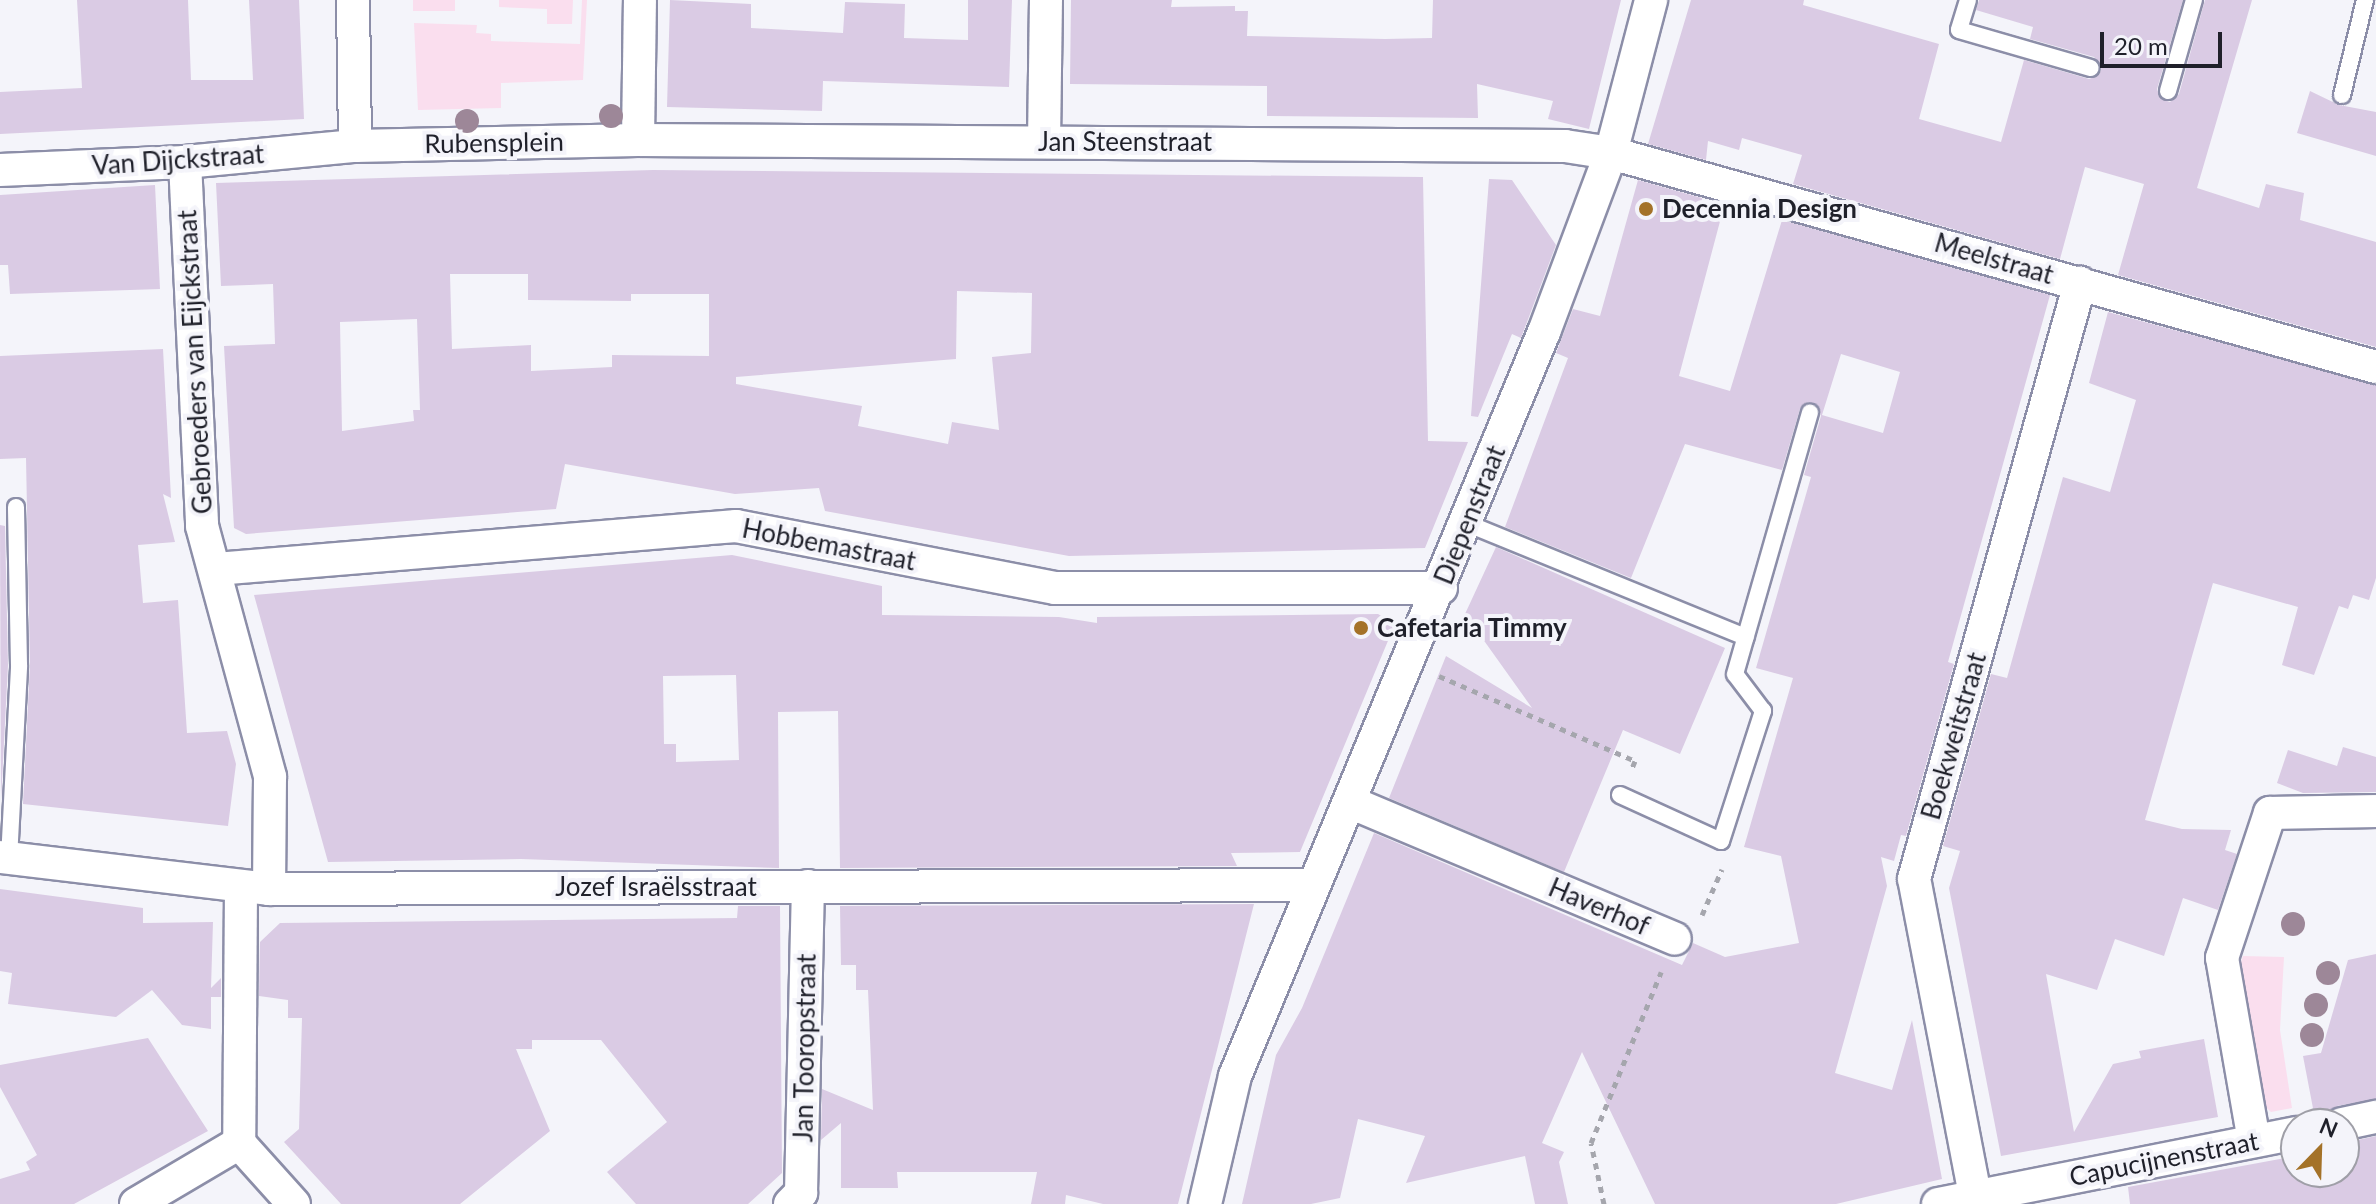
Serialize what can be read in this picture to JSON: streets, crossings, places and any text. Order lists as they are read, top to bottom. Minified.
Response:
{"streets":{"street":["Jan Steenstraat","Rubensplein","Van Dijckstraat","Meelstraat","Gebroeders van Eijckstraat","Diepenstraat","Hobbemastraat","Boekweitstraat","Jozef Israëlsstraat","Haverhof","Jan Tooropstraat","Capucijnenstraat"]},"crossings":[["Jan Steenstraat","Rubensplein"],["Jan Steenstraat","Meelstraat"],["Jan Steenstraat","Diepenstraat"],["Rubensplein","Van Dijckstraat"],["Van Dijckstraat","Gebroeders van Eijckstraat"],["Meelstraat","Diepenstraat"],["Meelstraat","Boekweitstraat"],["Gebroeders van Eijckstraat","Hobbemastraat"],["Gebroeders van Eijckstraat","Jozef Israëlsstraat"],["Diepenstraat","Hobbemastraat"],["Diepenstraat","Jozef Israëlsstraat"],["Diepenstraat","Haverhof"],["Boekweitstraat","Capucijnenstraat"],["Jozef Israëlsstraat","Jan Tooropstraat"]],"places":["Decennia Design","Cafetaria Timmy"],"scale_bar":"20 m","north":"top right"}
